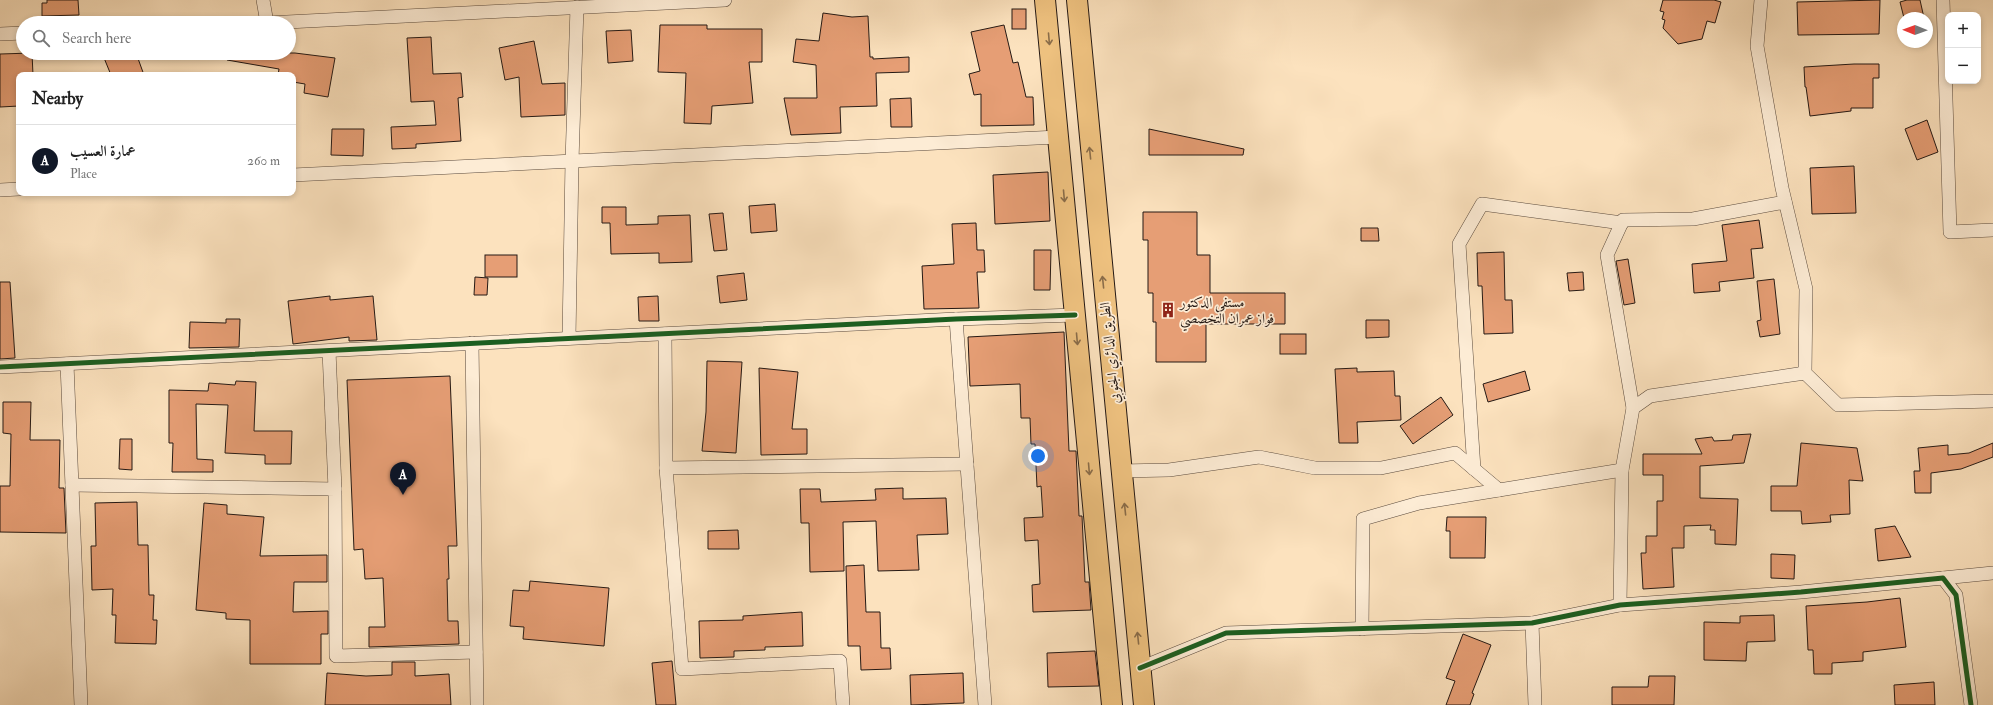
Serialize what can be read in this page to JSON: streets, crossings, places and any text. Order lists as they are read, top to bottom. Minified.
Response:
{"streets":{"main road":["الطريق الدائري الجنوبي"]},"places":{"building":["مستفى الدكتور فواز عمران التخصصي"]},"north":"left","page":{"map_buttons":["+","−"],"search":"Search here","heading":"Nearby","list":[{"mark":"A","name":"عمارة العسيب","note":"Place","value":"260 m"}],"pins":"A"}}
